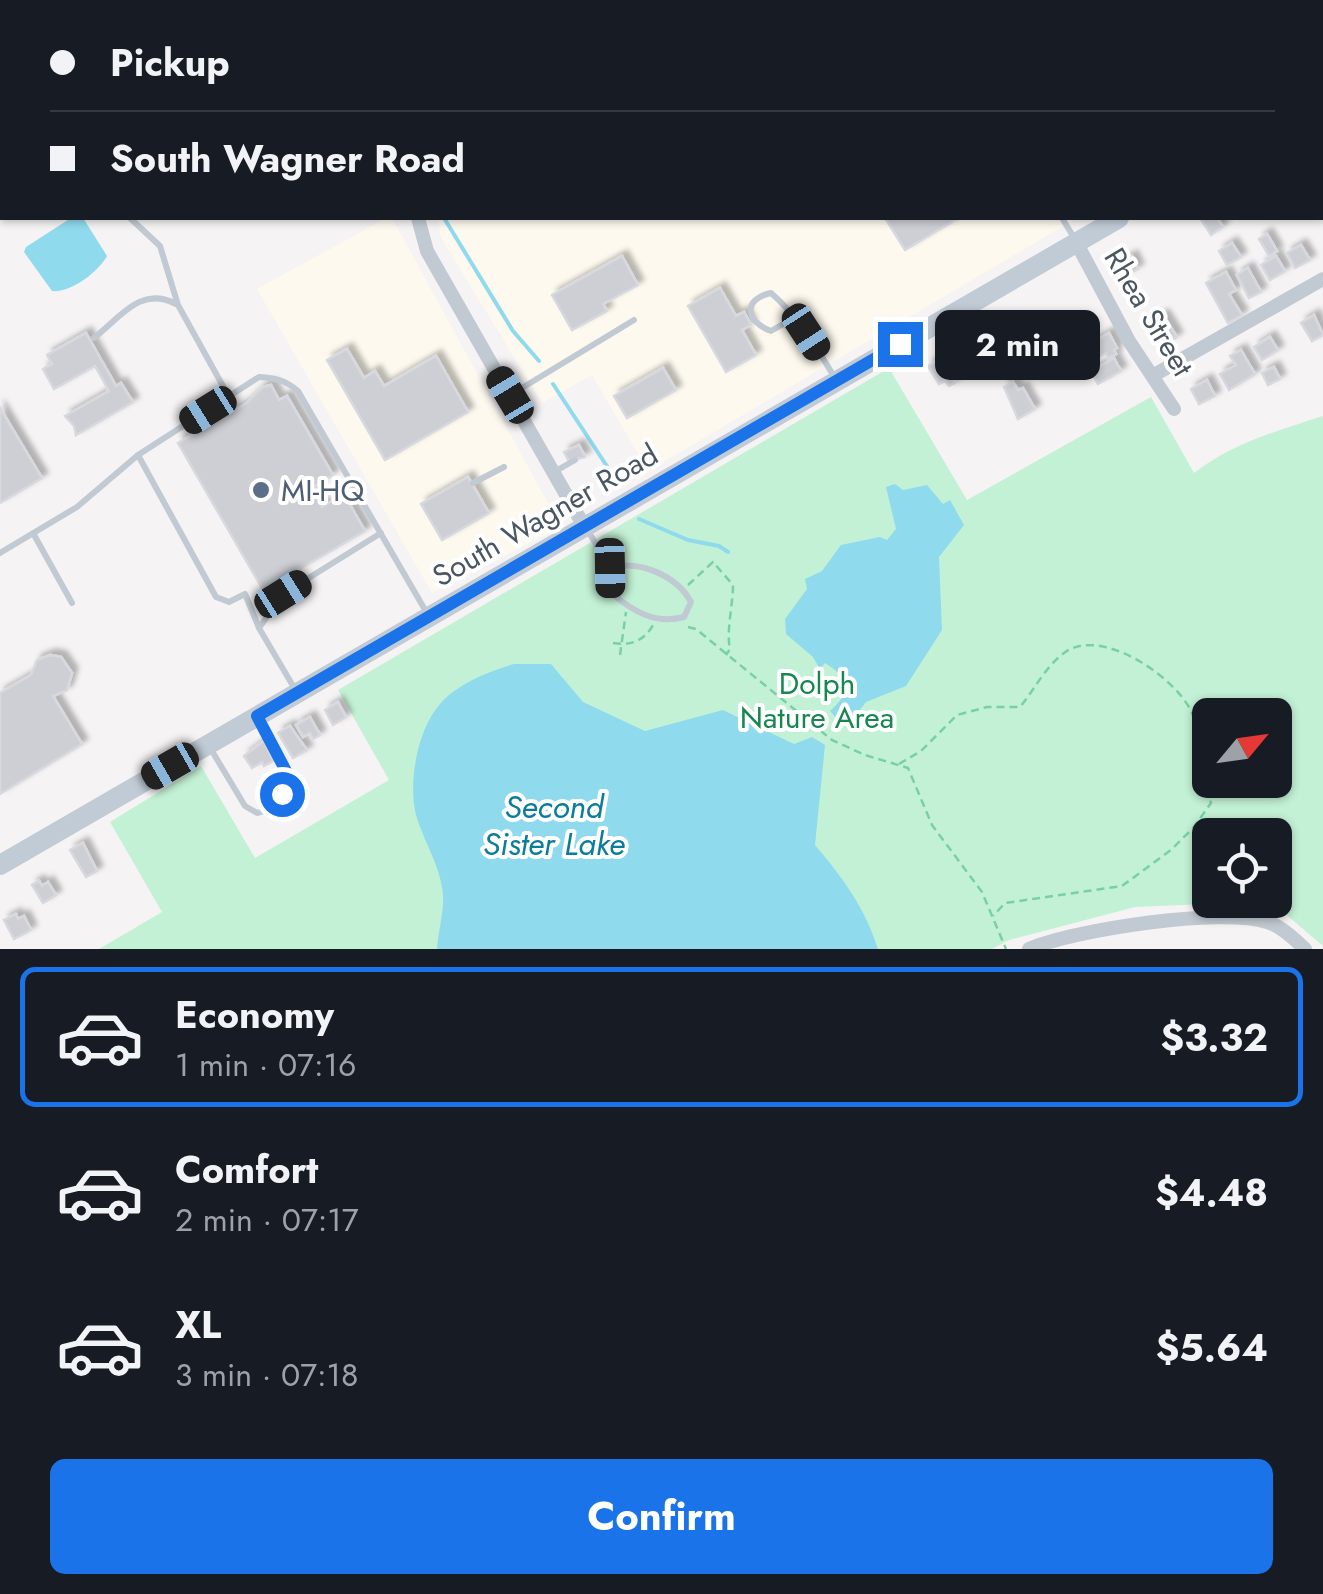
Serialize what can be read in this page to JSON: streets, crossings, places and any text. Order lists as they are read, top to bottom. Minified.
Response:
{"streets":{"main road":["South Wagner Road"],"street":["Rhea Street"]},"crossings":[["Rhea Street","South Wagner Road"]],"water":["Second Sister Lake"],"parks":["Dolph Nature Area"],"places":["MI-HQ"],"north":"top right","page":{"banner":["Pickup","South Wagner Road"],"bubble":"2 min","list":[{"name":"Economy","note":"1 min · 07:16","value":"$3.32"},{"name":"Comfort","note":"2 min · 07:17","value":"$4.48"},{"name":"XL","note":"3 min · 07:18","value":"$5.64"}],"buttons":"Confirm"}}
